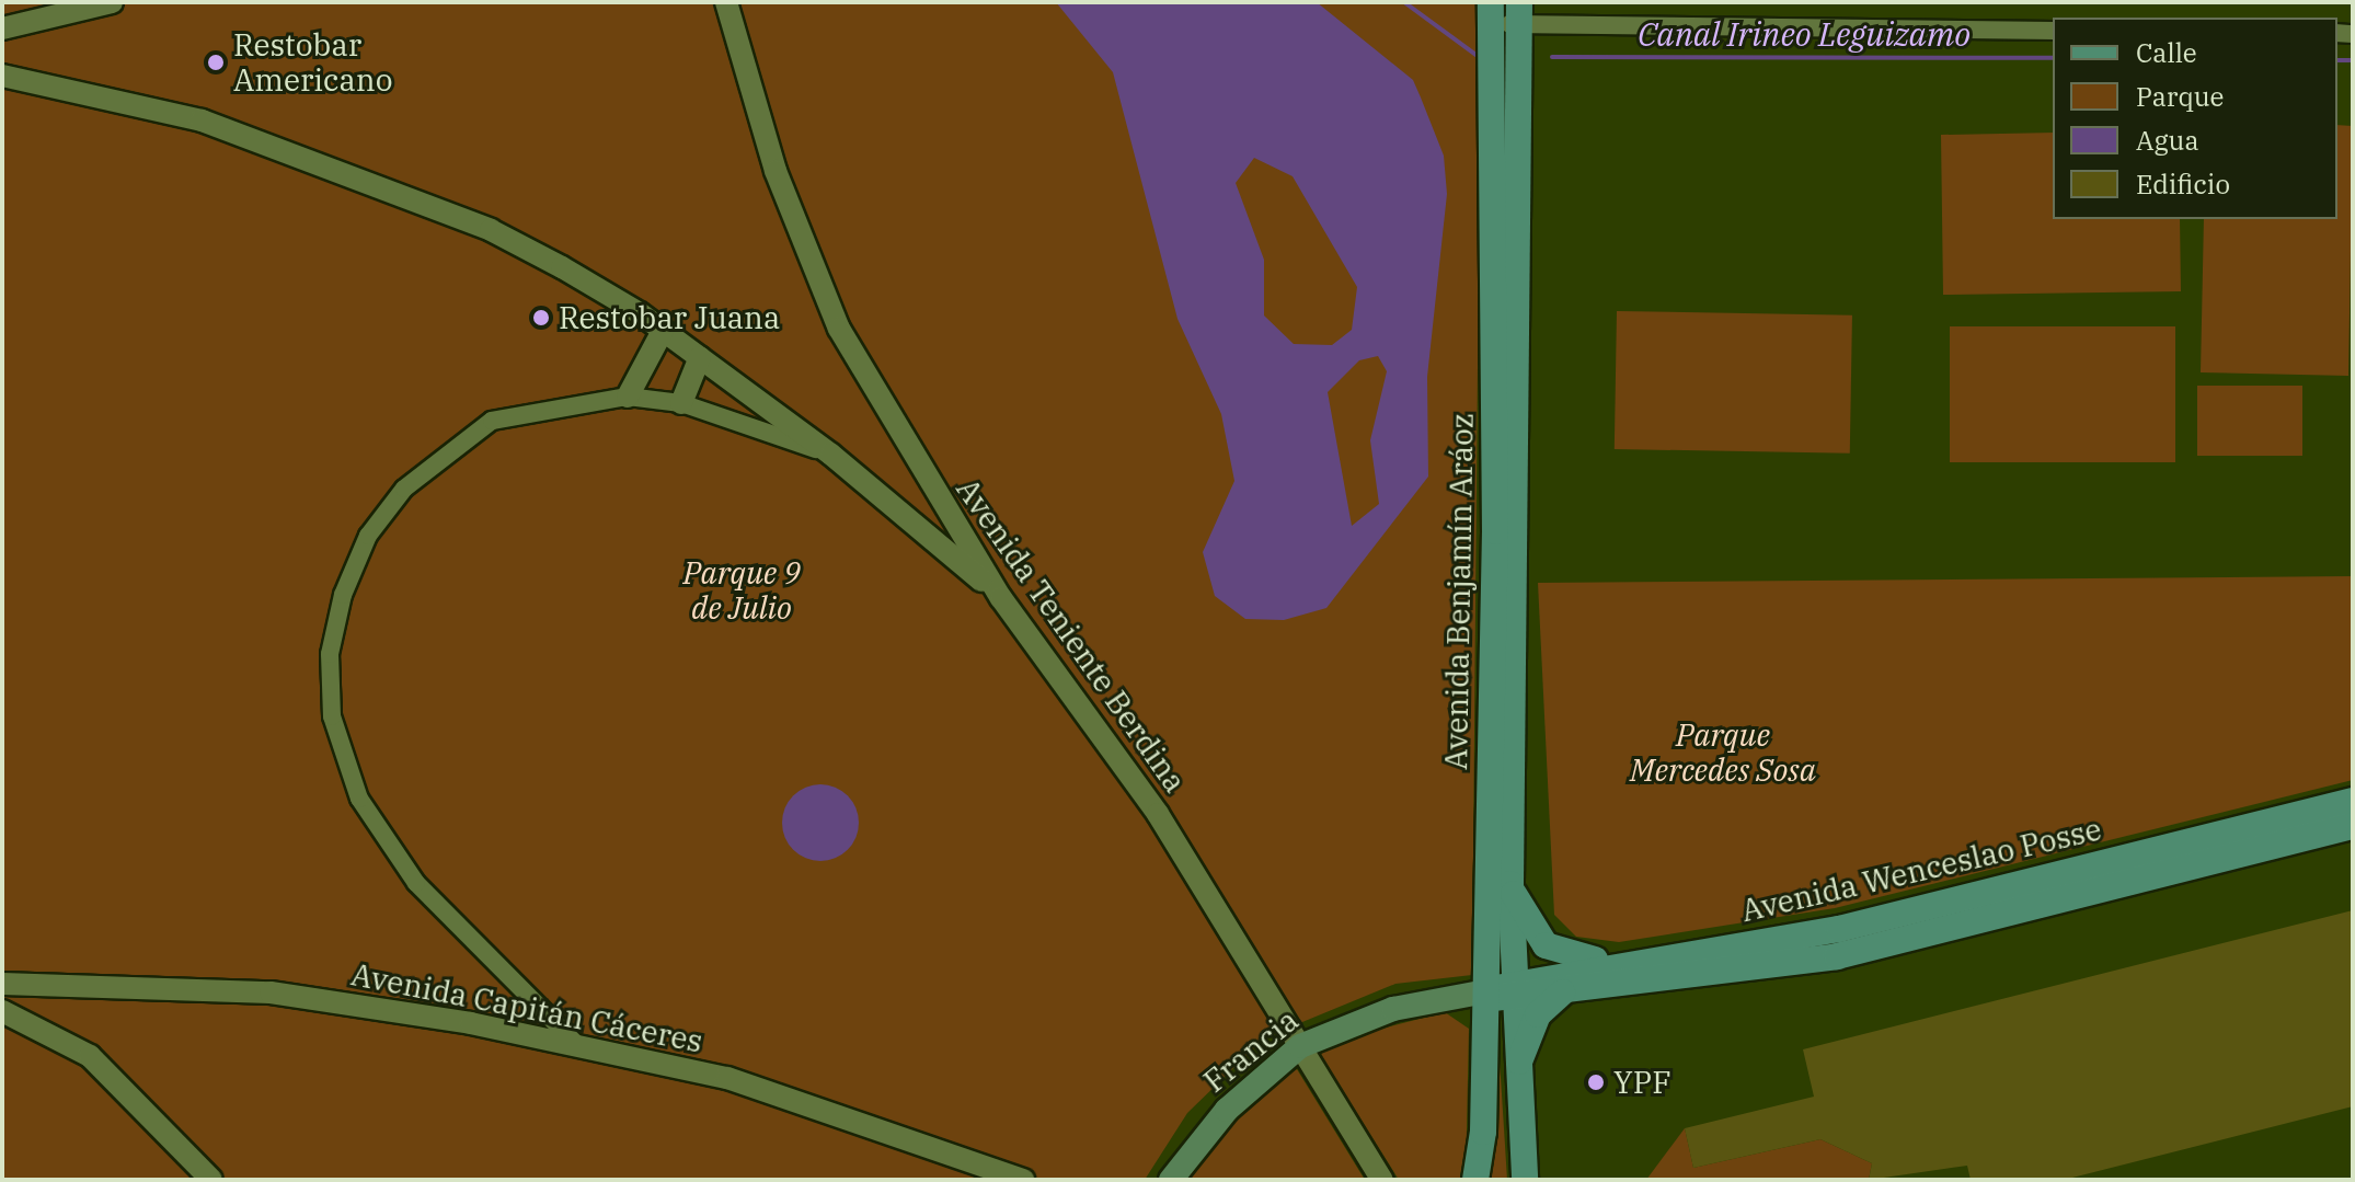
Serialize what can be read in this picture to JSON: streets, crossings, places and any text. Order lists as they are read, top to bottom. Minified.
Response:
{"streets":{"main road":["Avenida Benjamín Aráoz","Avenida Wenceslao Posse","Francia"],"street":["Avenida Teniente Berdina","Avenida Capitán Cáceres"]},"crossings":[["Avenida Benjamín Aráoz","Avenida Wenceslao Posse"],["Avenida Teniente Berdina","Francia"],["Avenida Wenceslao Posse","Francia"]],"water":["Canal Irineo Leguizamo"],"parks":["Parque 9 de Julio","Parque Mercedes Sosa"],"places":["Restobar Americano","Restobar Juana","YPF"],"legend":["Calle","Parque","Agua","Edificio"]}
